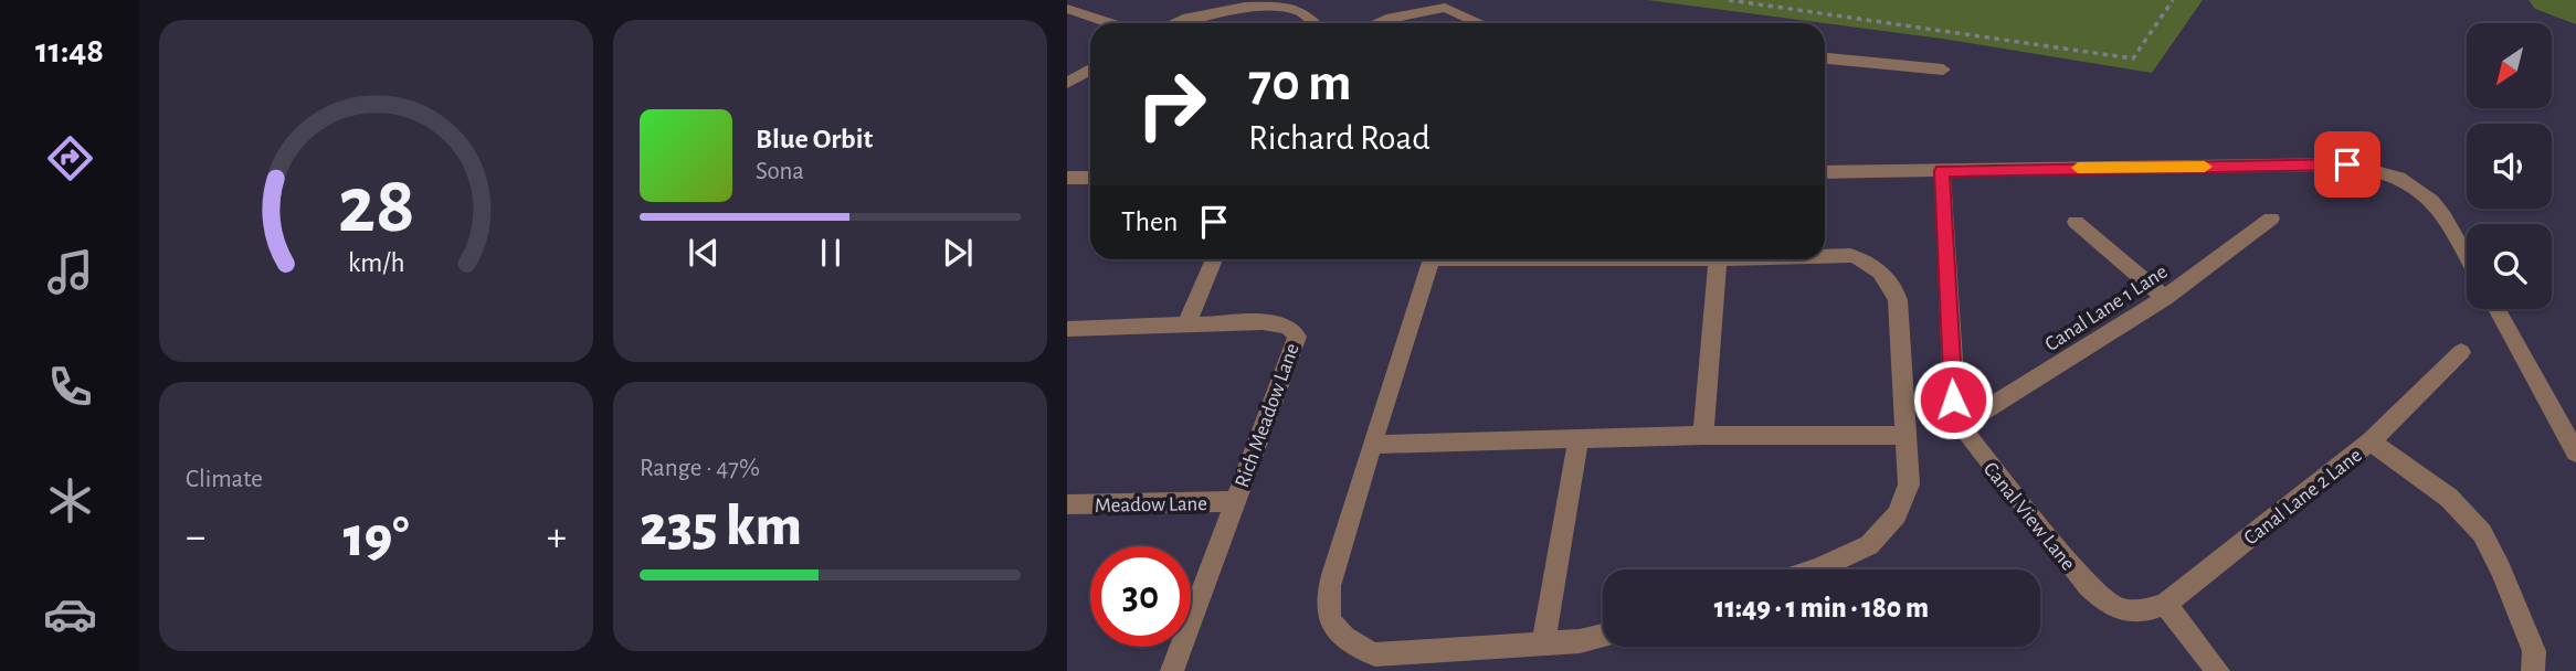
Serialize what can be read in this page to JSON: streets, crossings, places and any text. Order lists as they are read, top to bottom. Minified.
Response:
{"streets":{"street":["Canal Lane 1 Lane","Rich Meadow Lane","Canal Lane 2 Lane","Meadow Lane","Canal View Lane"]},"crossings":[["Canal Lane 1 Lane","Canal View Lane"],["Rich Meadow Lane","Meadow Lane"],["Canal Lane 2 Lane","Canal View Lane"]],"north":"bottom left","page":{"tabs":"11:48","turn":["70 m","Richard Road"],"song":["Blue Orbit","Sona"],"then":"Then","tile":["Climate",["Range · 47%","235 km"]],"heat":["−","19°","+"],"limit":"30","trip":"11:49 · 1 min · 180 m","gauge":["28","km/h"]}}
